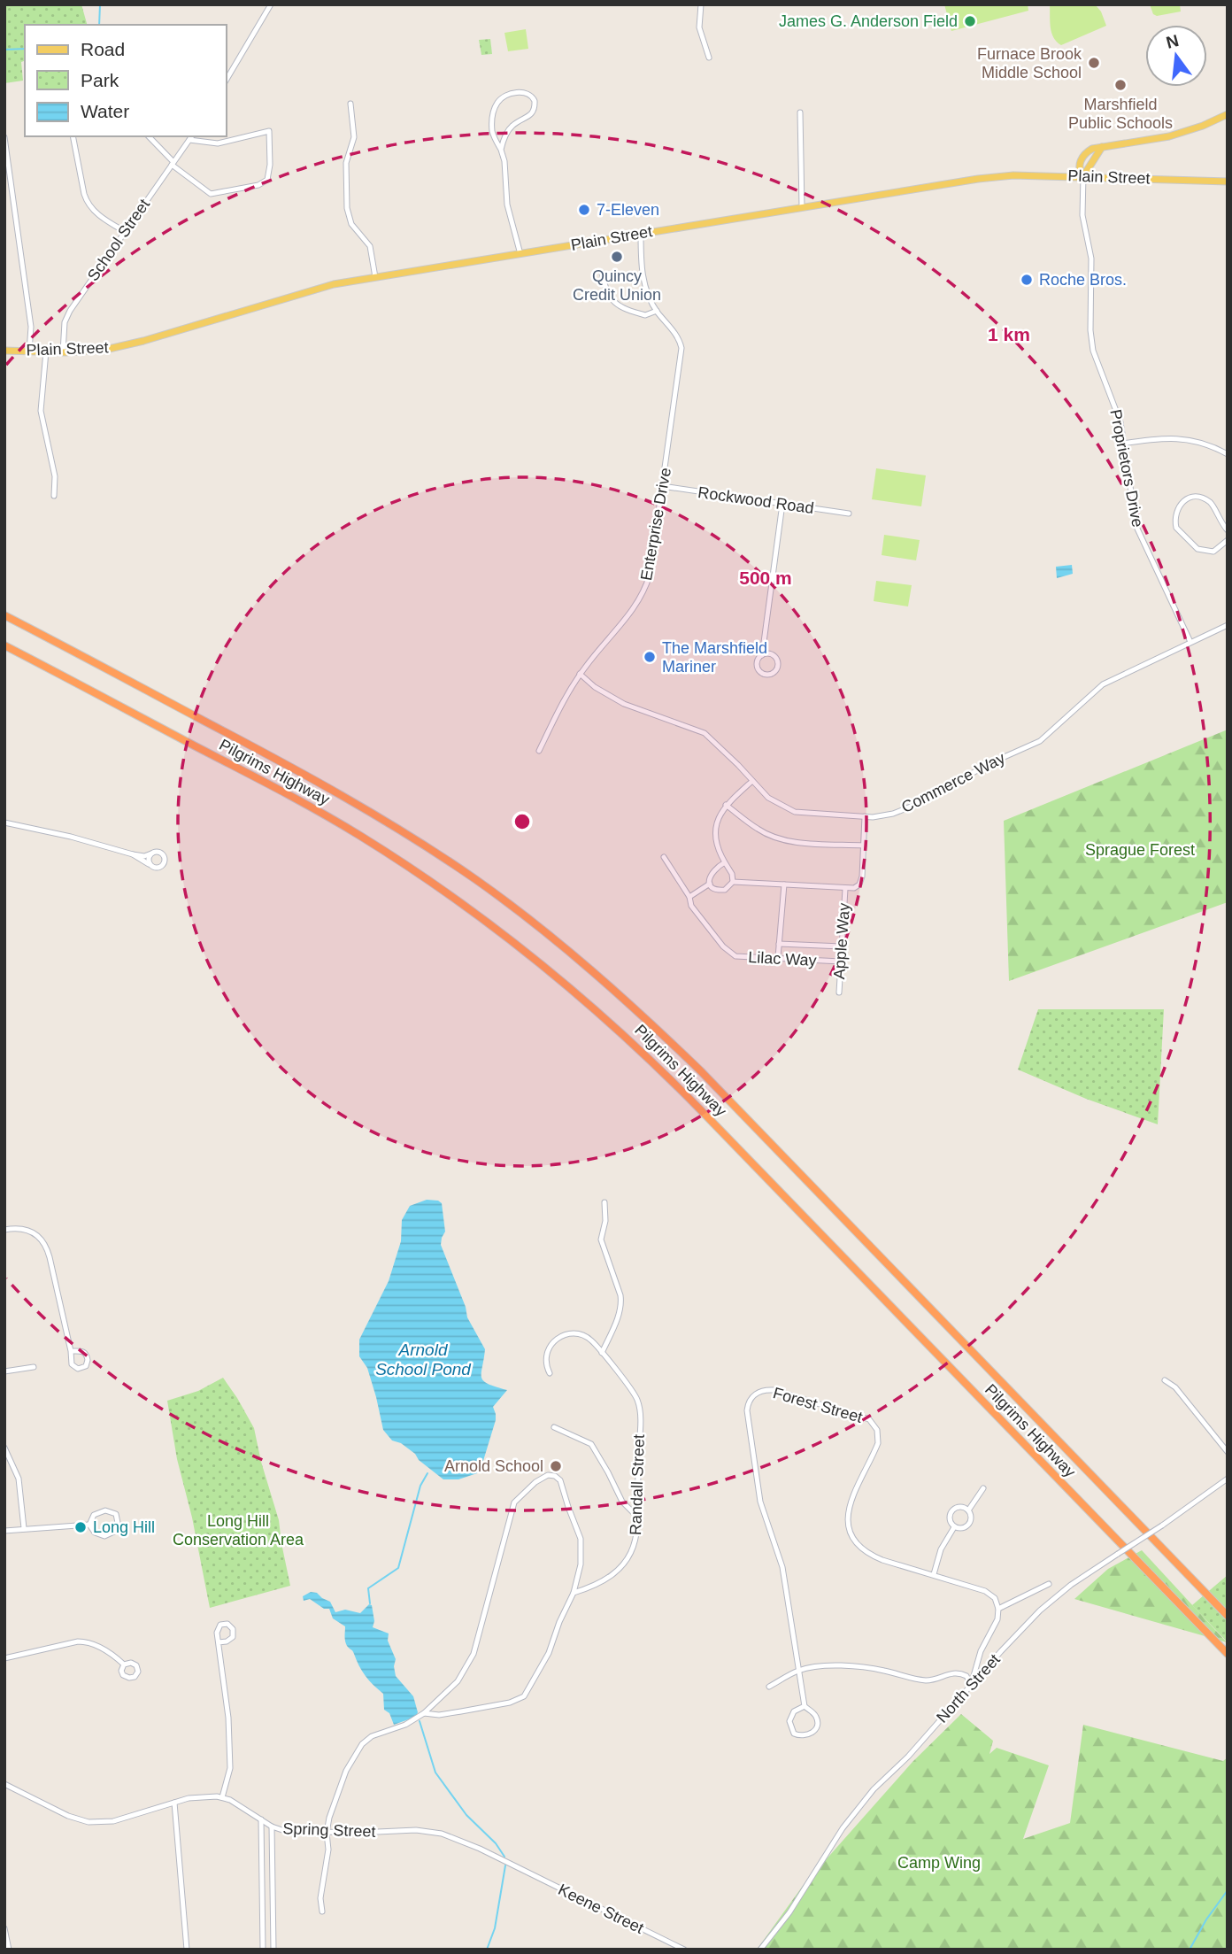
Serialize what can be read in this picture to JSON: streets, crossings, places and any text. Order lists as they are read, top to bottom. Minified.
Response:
{"streets":{"highway":["Pilgrims Highway"],"main road":["Plain Street"],"street":["School Street","Proprietors Drive","Rockwood Road","Enterprise Drive","Commerce Way","Apple Way","Lilac Way","Forest Street","Randall Street","North Street","Spring Street","Keene Street"]},"crossings":[["Plain Street","School Street"],["Plain Street","Proprietors Drive"],["Plain Street","Enterprise Drive"],["Proprietors Drive","Commerce Way"],["Rockwood Road","Enterprise Drive"],["Enterprise Drive","Commerce Way"],["Apple Way","Lilac Way"],["Spring Street","Keene Street"]],"water":["Arnold School Pond"],"parks":["Sprague Forest","Long Hill Conservation Area","Camp Wing"],"places":["James G. Anderson Field","Furnace Brook Middle School","Marshfield Public Schools","7-Eleven","Quincy Credit Union","Roche Bros.","The Marshfield Mariner","Arnold School","Long Hill"],"legend":["Road","Park","Water"],"north":"top","rings":["1 km","500 m"]}
